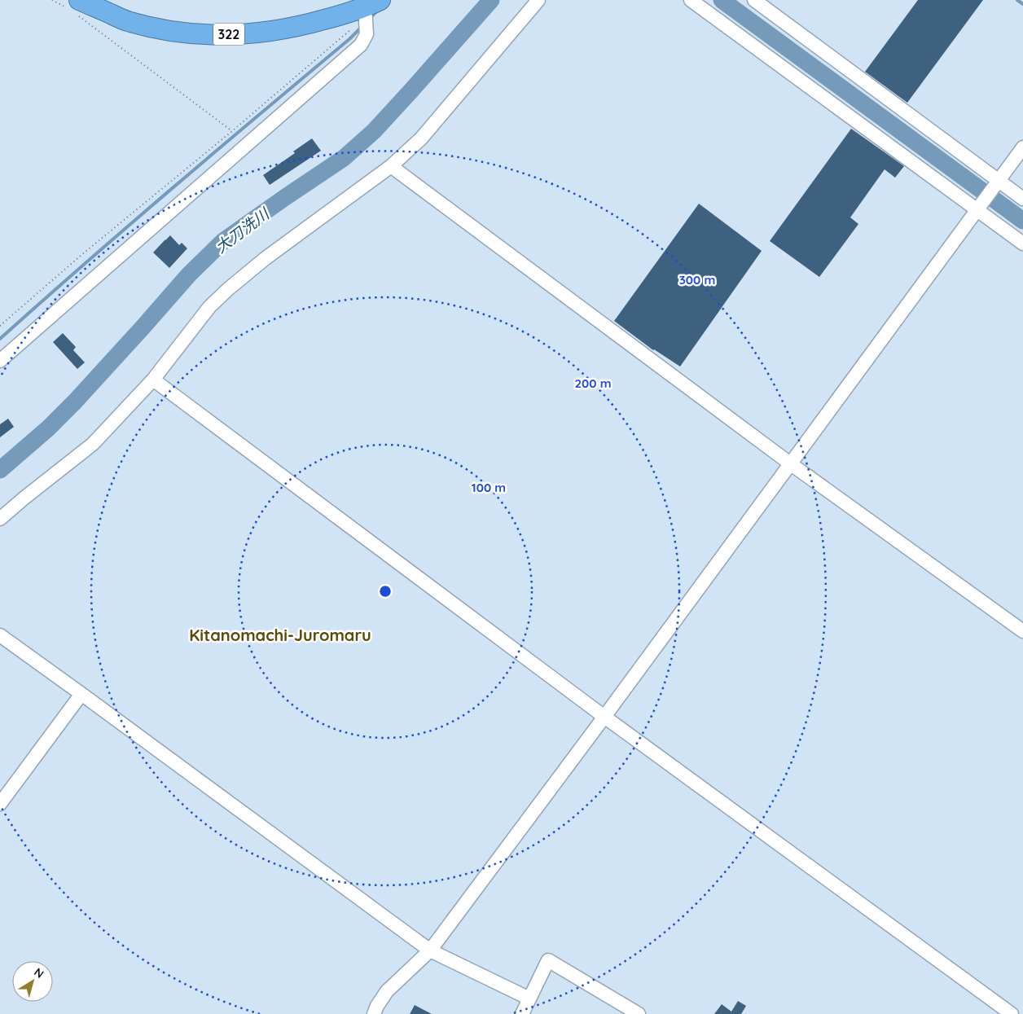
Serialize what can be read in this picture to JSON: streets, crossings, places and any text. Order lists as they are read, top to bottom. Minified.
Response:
{"streets":{"highway":["322"]},"districts":["Kitanomachi-Juromaru"],"water":["大刀洗川"],"north":"top right","rings":["300 m","200 m","100 m"]}
